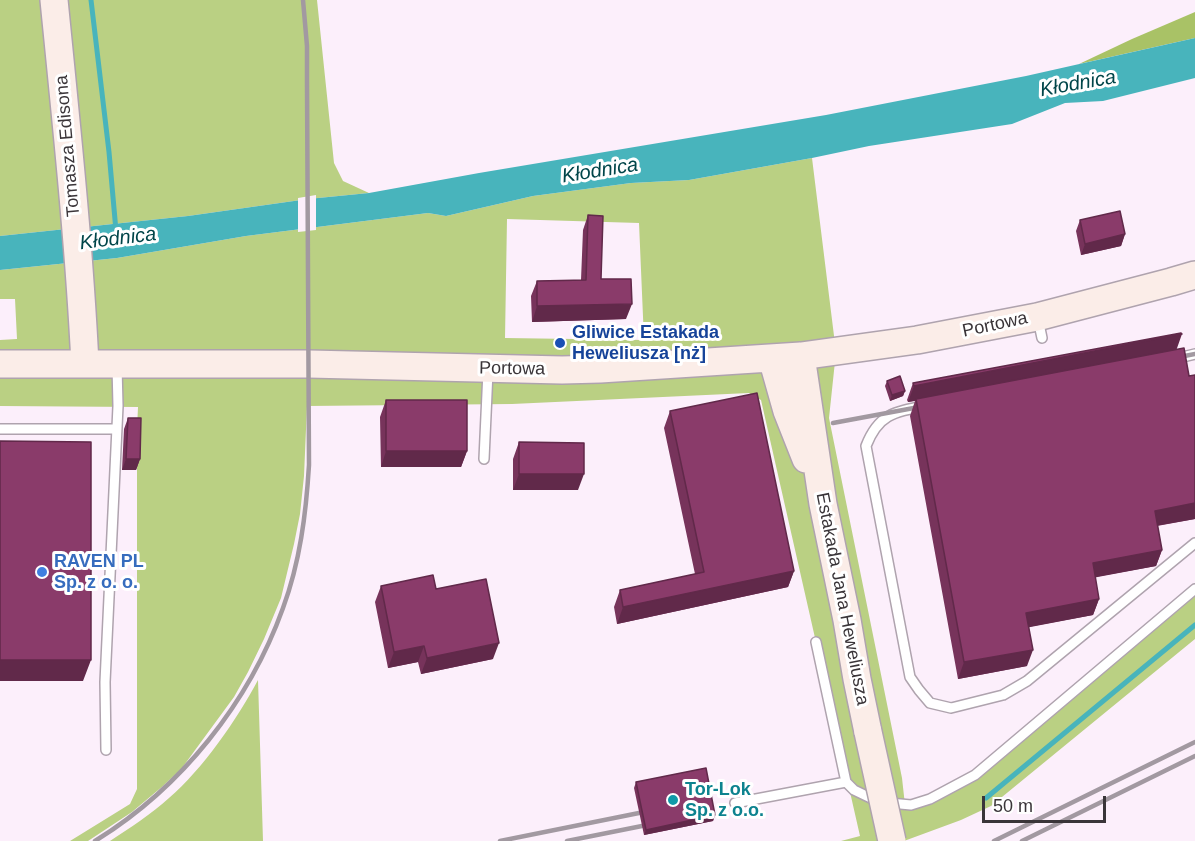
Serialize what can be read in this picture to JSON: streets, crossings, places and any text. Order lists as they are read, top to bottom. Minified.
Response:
{"streets":{"street":["Tomasza Edisona","Portowa","Estakada Jana Heweliusza"]},"crossings":[["Tomasza Edisona","Portowa"],["Portowa","Estakada Jana Heweliusza"]],"water":["Kłodnica"],"places":["Gliwice Estakada Heweliusza [nż]","RAVEN PL Sp. z o. o.","Tor-Lok Sp. z o.o."],"scale_bar":"50 m"}
